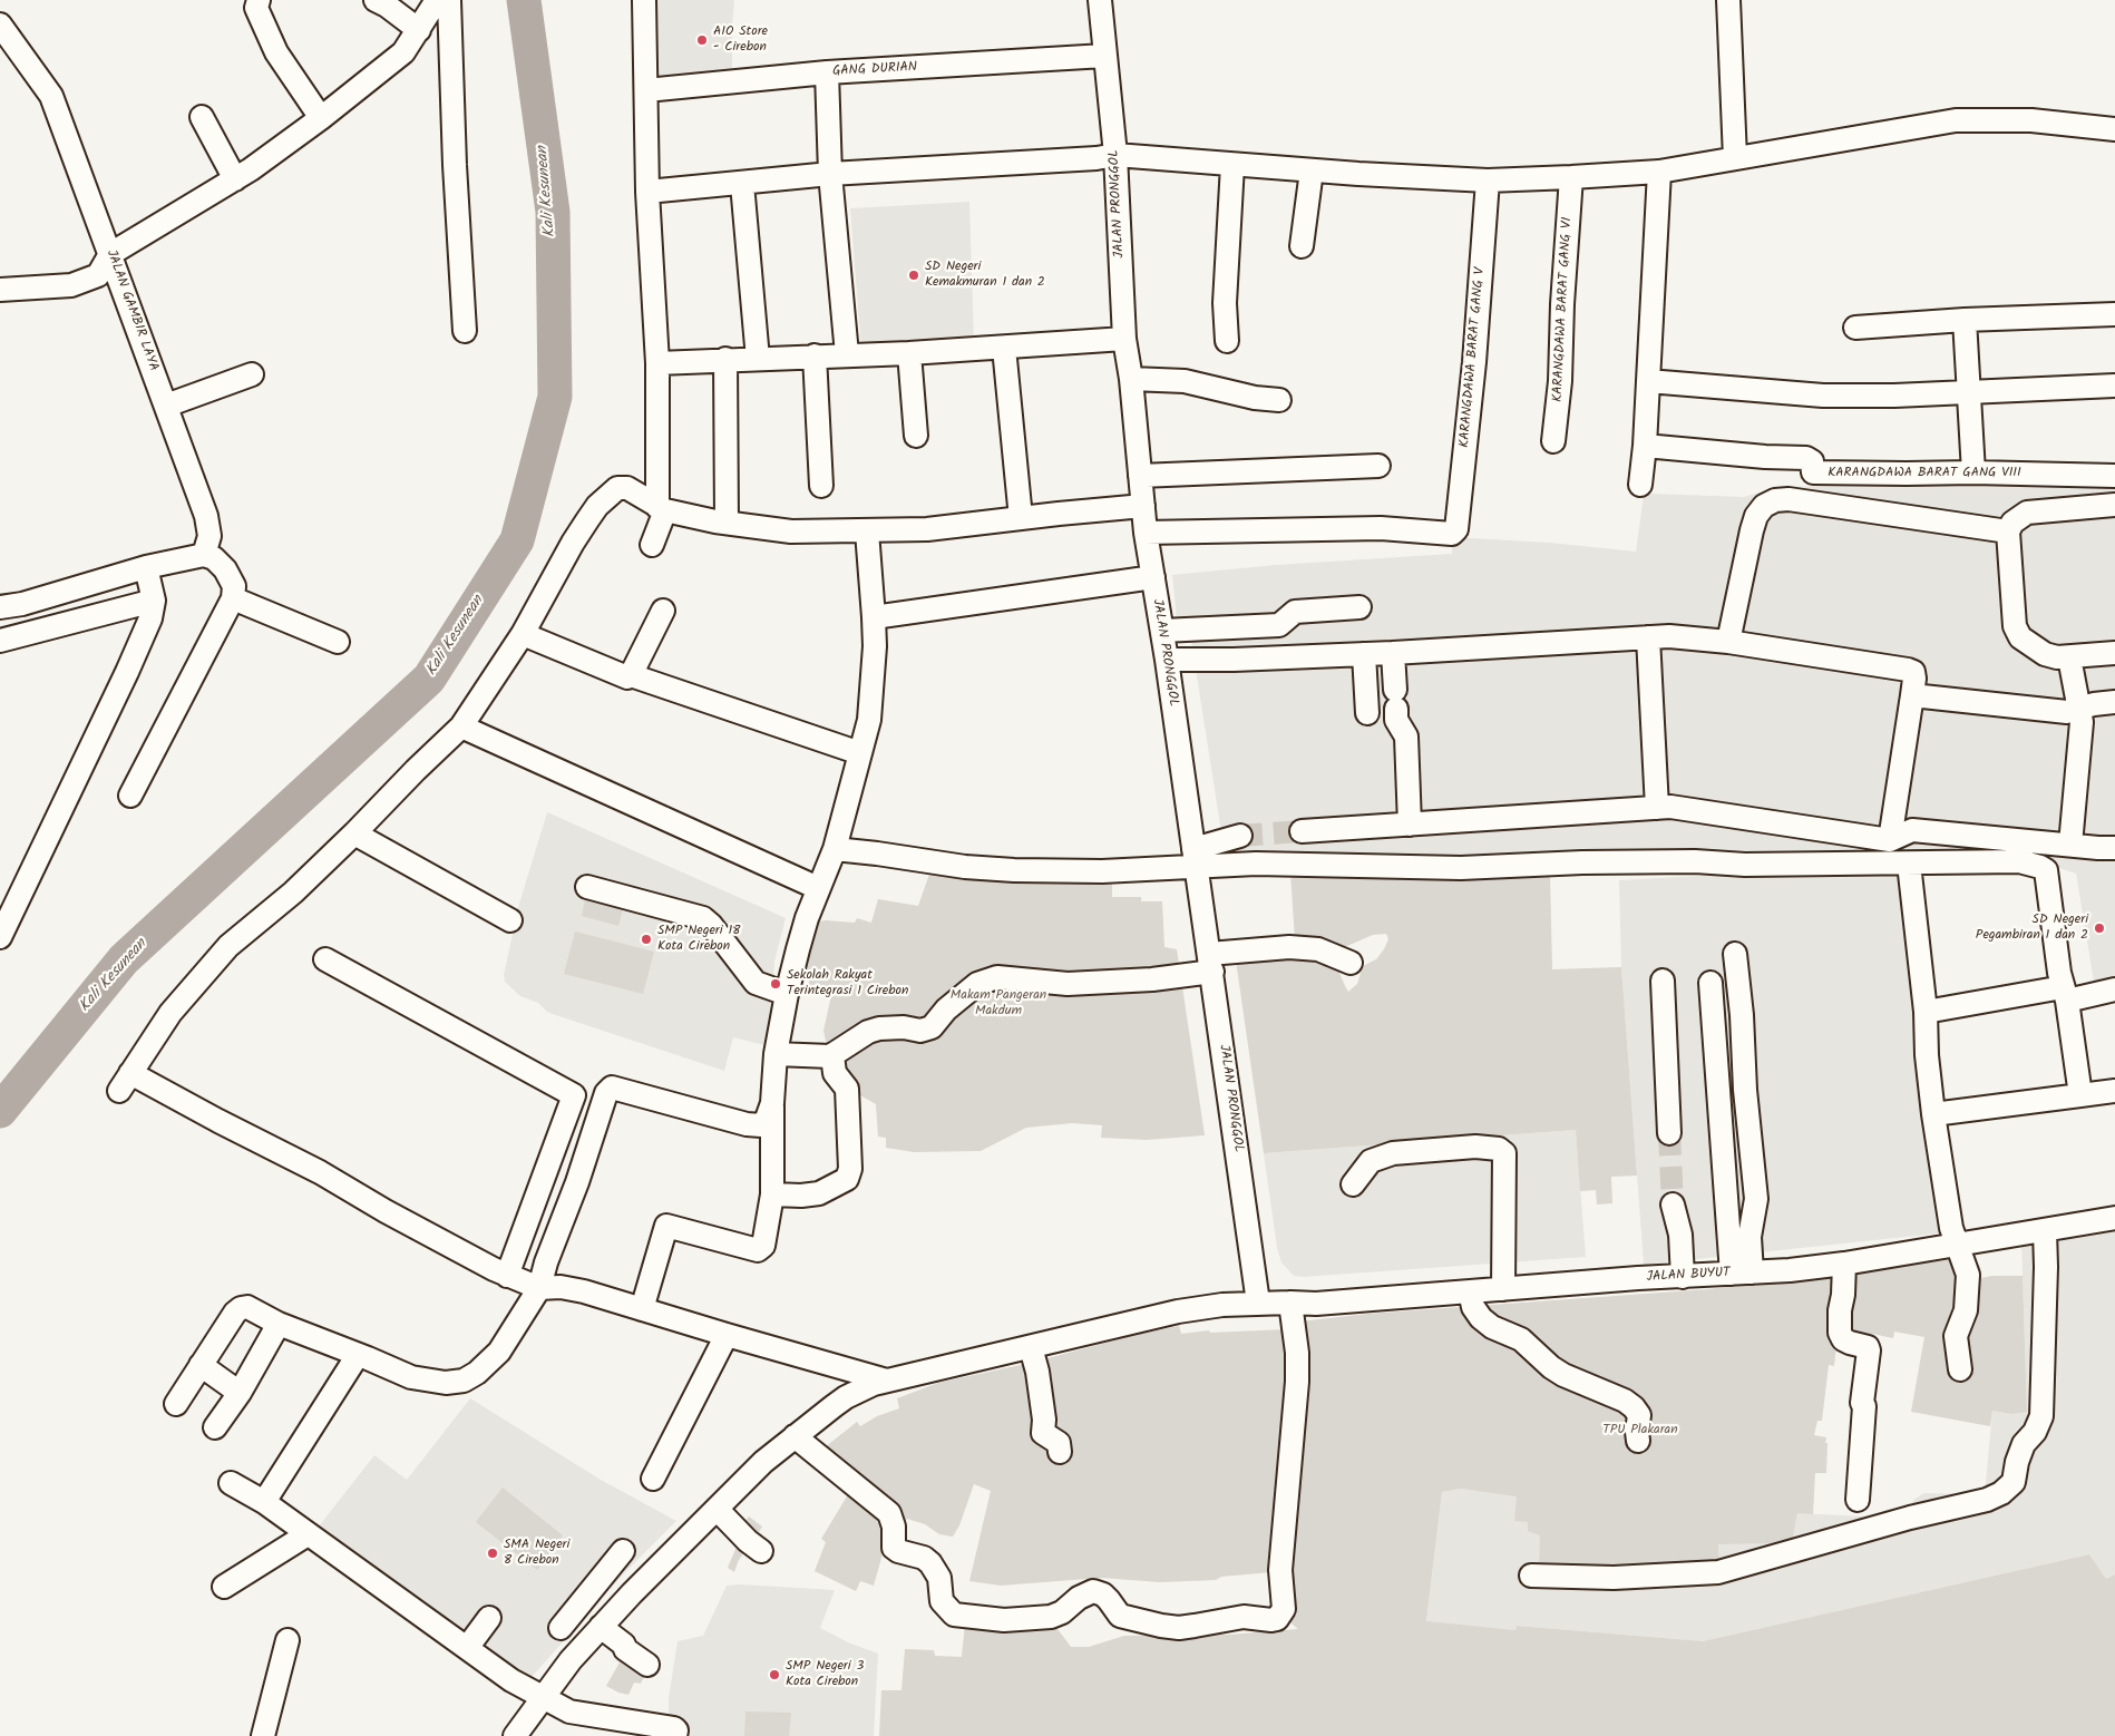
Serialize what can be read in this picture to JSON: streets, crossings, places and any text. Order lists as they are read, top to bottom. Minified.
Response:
{"streets":{"street":["GANG DURIAN","JALAN PRONGGOL","KARANGDAWA BARAT GANG VI","JALAN GAMBIR LAYA","KARANGDAWA BARAT GANG V","KARANGDAWA BARAT GANG VIII","JALAN BUYUT"]},"crossings":[["GANG DURIAN","JALAN PRONGGOL"],["JALAN PRONGGOL","KARANGDAWA BARAT GANG V"],["JALAN PRONGGOL","JALAN BUYUT"]],"water":["Kali Kesunean"],"parks":["Makam Pangeran Makdum","TPU Plakaran"],"places":["AIO Store - Cirebon","SD Negeri Kemakmuran 1 dan 2","SD Negeri Pegambiran 1 dan 2","SMP Negeri 18 Kota Cirebon","Sekolah Rakyat Terintegrasi 1 Cirebon","SMA Negeri 8 Cirebon","SMP Negeri 3 Kota Cirebon"]}
